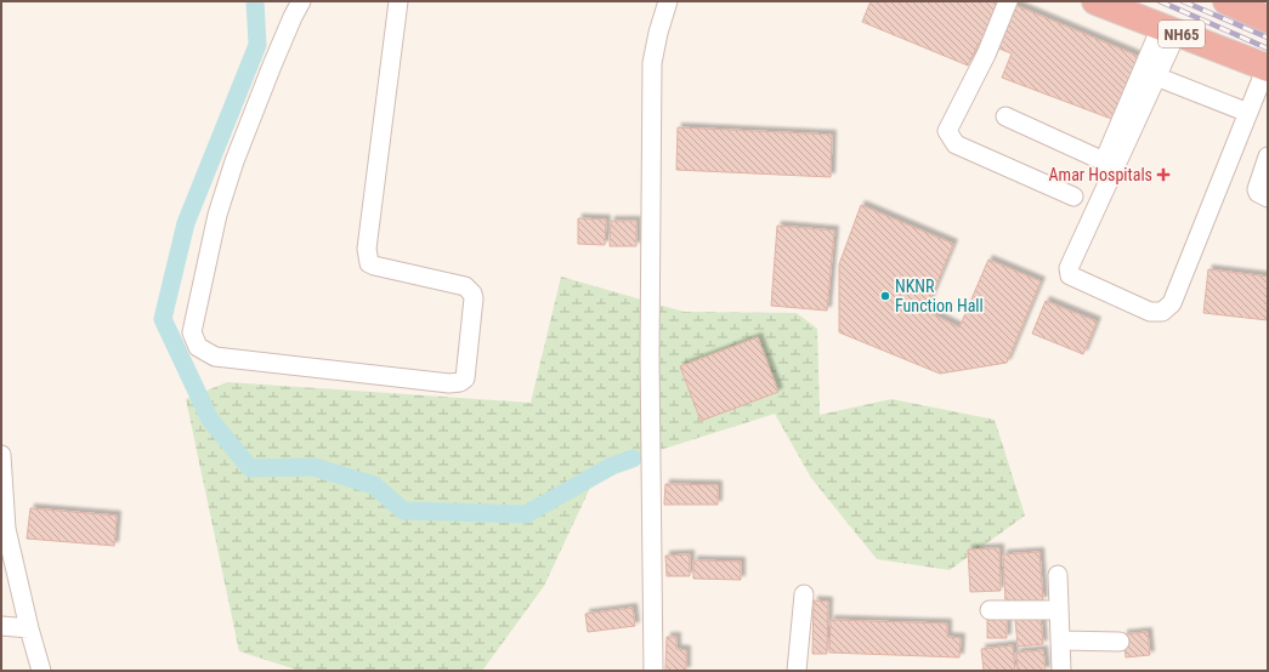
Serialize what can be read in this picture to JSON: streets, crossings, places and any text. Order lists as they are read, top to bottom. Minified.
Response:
{"streets":{"highway":["NH65"]},"places":{"health":["Amar Hospitals"],"other":["NKNR Function Hall"]}}
